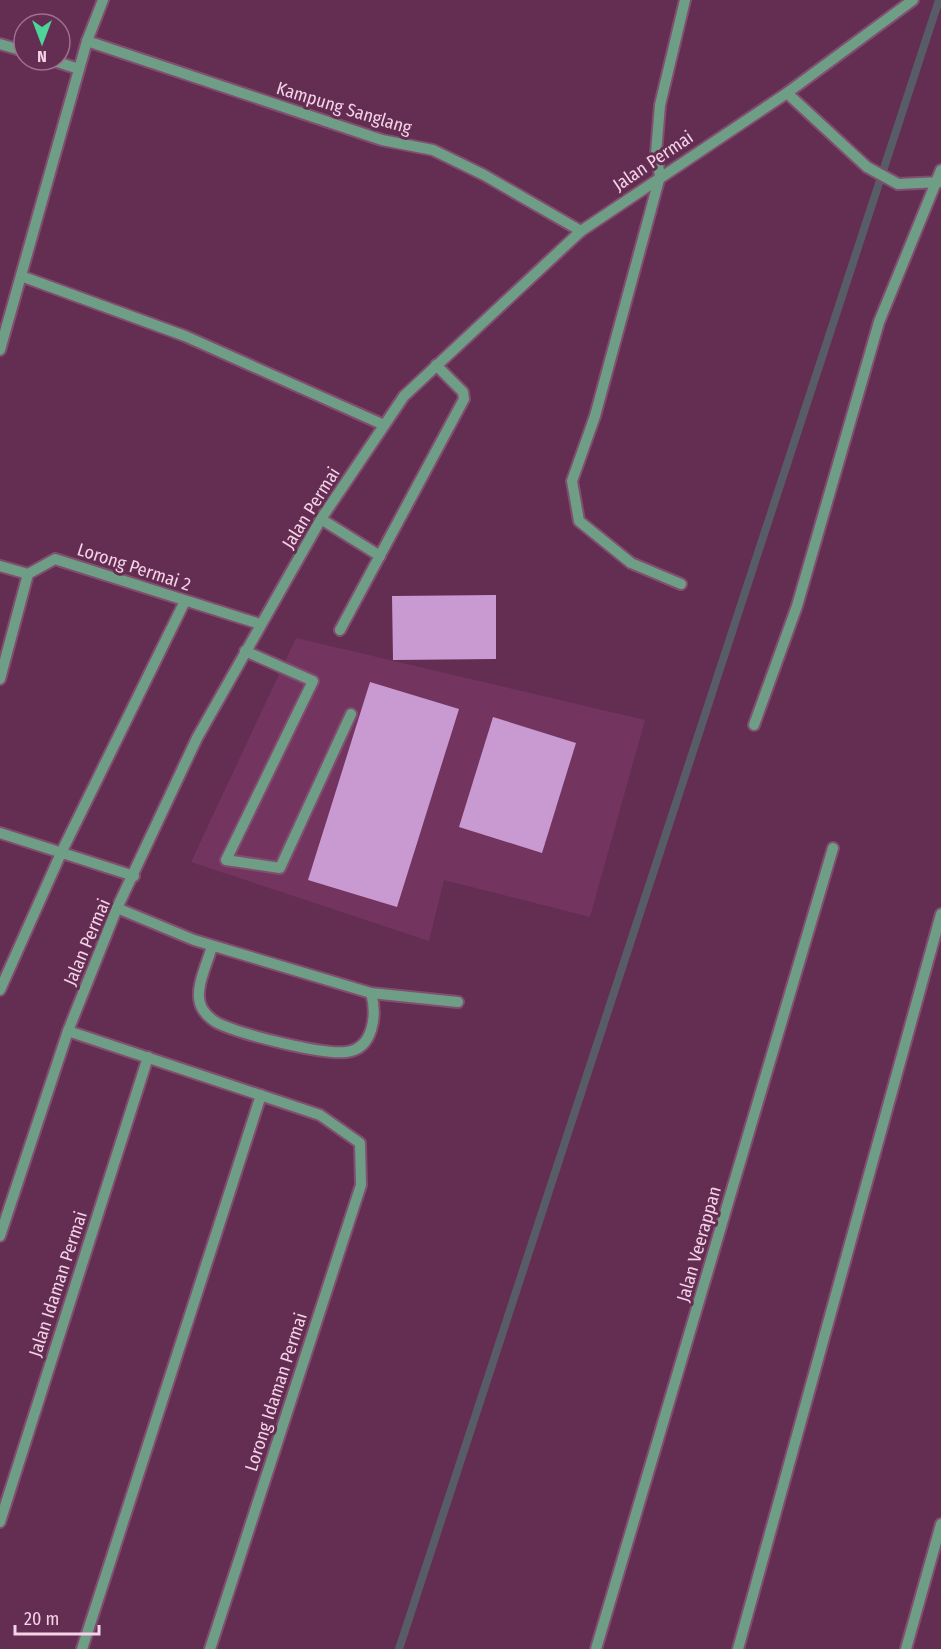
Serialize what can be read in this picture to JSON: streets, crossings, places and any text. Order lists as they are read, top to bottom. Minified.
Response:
{"streets":{"street":["Kampung Sanglang","Jalan Permai","Lorong Permai 2","Jalan Veerappan","Jalan Idaman Permai","Lorong Idaman Permai"]},"crossings":[["Kampung Sanglang","Jalan Permai"],["Jalan Permai","Lorong Permai 2"]],"scale_bar":"20 m","north":"bottom"}
